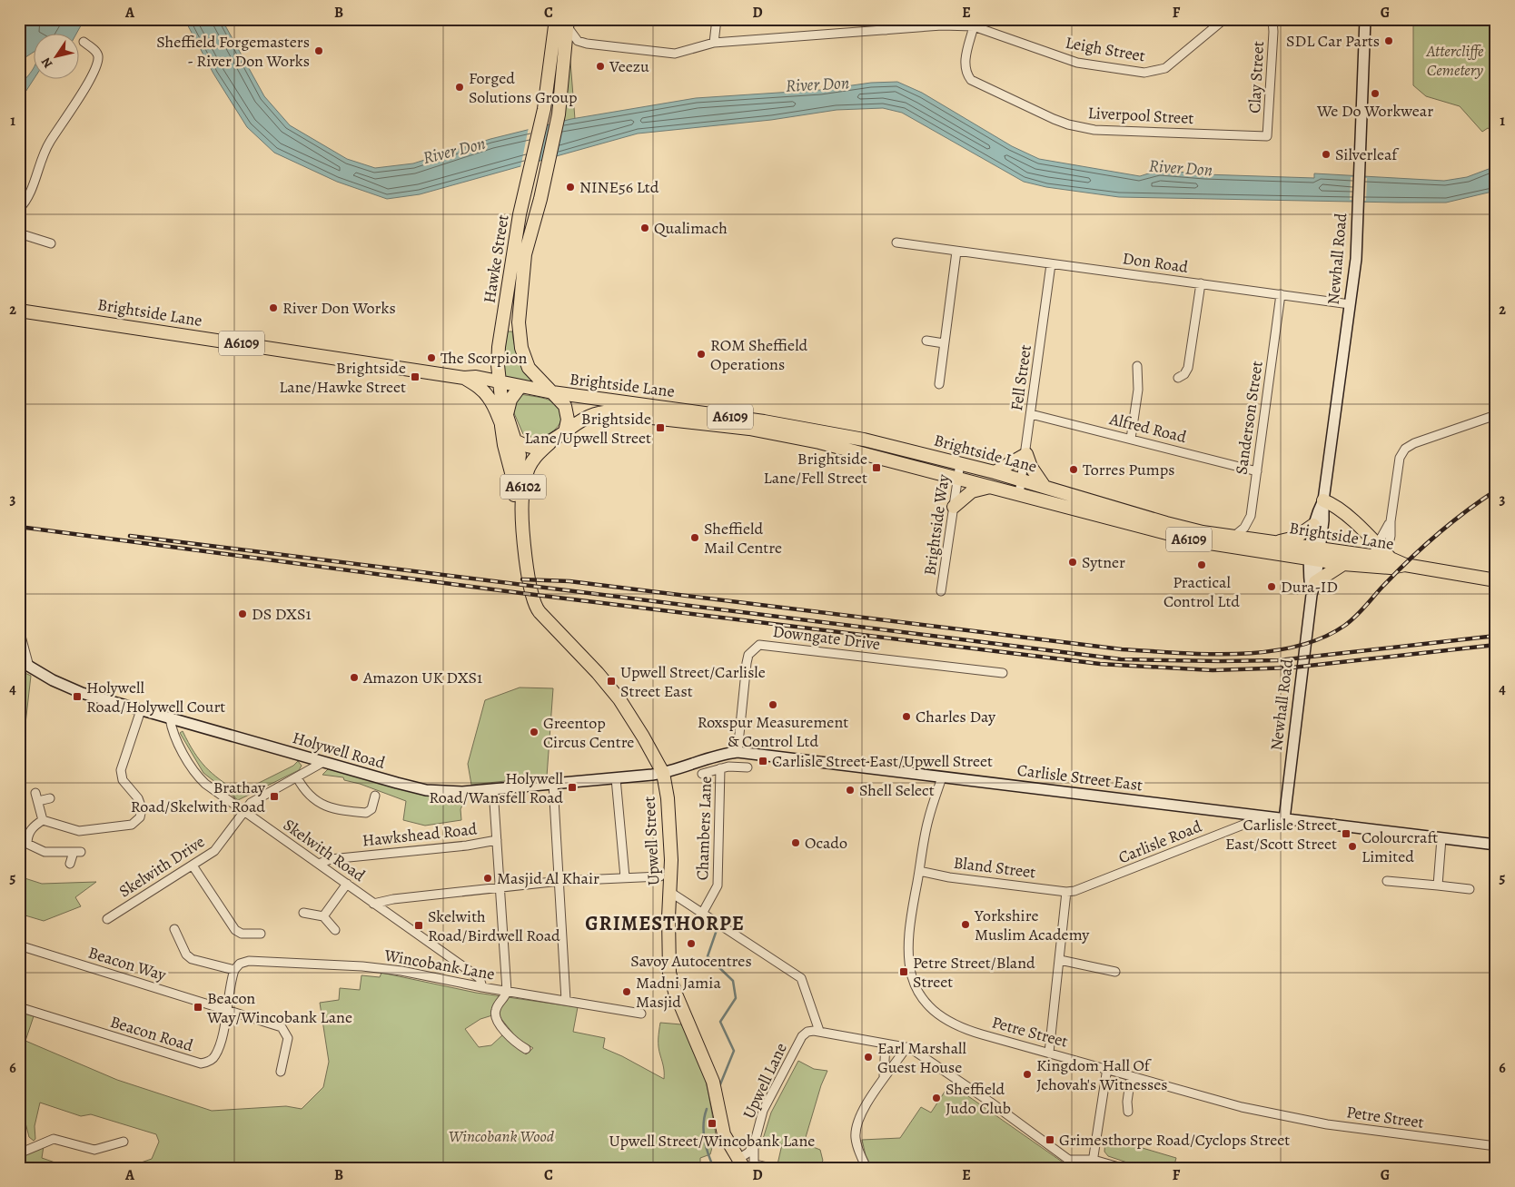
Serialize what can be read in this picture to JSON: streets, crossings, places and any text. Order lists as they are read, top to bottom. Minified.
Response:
{"streets":{"main road":["Hawke Street","Newhall Road","Brightside Lane","A6109","A6102","Holywell Road","Carlisle Street East","Upwell Street"],"street":["Leigh Street","Clay Street","Liverpool Street","Don Road","Fell Street","Sanderson Street","Alfred Road","Brightside Way","Downgate Drive","Chambers Lane","Hawkshead Road","Carlisle Road","Skelwith Road","Skelwith Drive","Bland Street","Beacon Way","Wincobank Lane","Petre Street","Beacon Road","Upwell Lane"]},"crossings":[["Leigh Street","Liverpool Street"],["Leigh Street","Hawke Street"],["Clay Street","Liverpool Street"],["Hawke Street","Brightside Lane"],["Hawke Street","Upwell Street"],["Newhall Road","Don Road"],["Newhall Road","Brightside Lane"],["Newhall Road","Carlisle Street East"],["Don Road","Fell Street"],["Don Road","Sanderson Street"],["Brightside Lane","Fell Street"],["Brightside Lane","Sanderson Street"],["Brightside Lane","Brightside Way"],["Brightside Lane","Upwell Street"],["Fell Street","Alfred Road"],["Sanderson Street","Alfred Road"],["Downgate Drive","Carlisle Street East"],["Holywell Road","Carlisle Street East"],["Holywell Road","Upwell Street"],["Holywell Road","Skelwith Road"],["Holywell Road","Skelwith Drive"],["Carlisle Street East","Upwell Street"],["Carlisle Street East","Carlisle Road"],["Carlisle Street East","Petre Street"],["Chambers Lane","Upwell Street"],["Chambers Lane","Upwell Lane"],["Hawkshead Road","Skelwith Road"],["Upwell Street","Upwell Lane"],["Carlisle Road","Bland Street"],["Skelwith Road","Skelwith Drive"],["Skelwith Road","Wincobank Lane"],["Bland Street","Petre Street"],["Beacon Way","Beacon Road"],["Wincobank Lane","Beacon Road"]],"districts":["GRIMESTHORPE"],"water":["River Don"],"parks":["Attercliffe Cemetery","Wincobank Wood"],"places":{"other":["SDL Car Parts","Sheffield Forgemasters - River Don Works","Veezu","Forged Solutions Group","We Do Workwear","Silverleaf","NINE56 Ltd","Qualimach","River Don Works","ROM Sheffield Operations","The Scorpion","Torres Pumps","Sheffield Mail Centre","Sytner","Practical Control Ltd","Dura-ID","DS DXS1","Amazon UK DXS1","Roxspur Measurement & Control Ltd","Charles Day","Greentop Circus Centre","Shell Select","Ocado","Colourcraft Limited","Masjid Al Khair","Yorkshire Muslim Academy","Savoy Autocentres","Madni Jamia Masjid","Earl Marshall Guest House","Kingdom Hall Of Jehovah's Witnesses","Sheffield Judo Club"],"transit":["Brightside Lane/Hawke Street","Brightside Lane/Upwell Street","Brightside Lane/Fell Street","Upwell Street/Carlisle Street East","Holywell Road/Holywell Court","Carlisle Street East/Upwell Street","Holywell Road/Wansfell Road","Brathay Road/Skelwith Road","Carlisle Street East/Scott Street","Skelwith Road/Birdwell Road","Petre Street/Bland Street","Beacon Way/Wincobank Lane","Upwell Street/Wincobank Lane","Grimesthorpe Road/Cyclops Street"]},"north":"bottom left","grid":{"columns":["A","B","C","D","E","F","G"],"rows":["1","2","3","4","5","6"]}}
